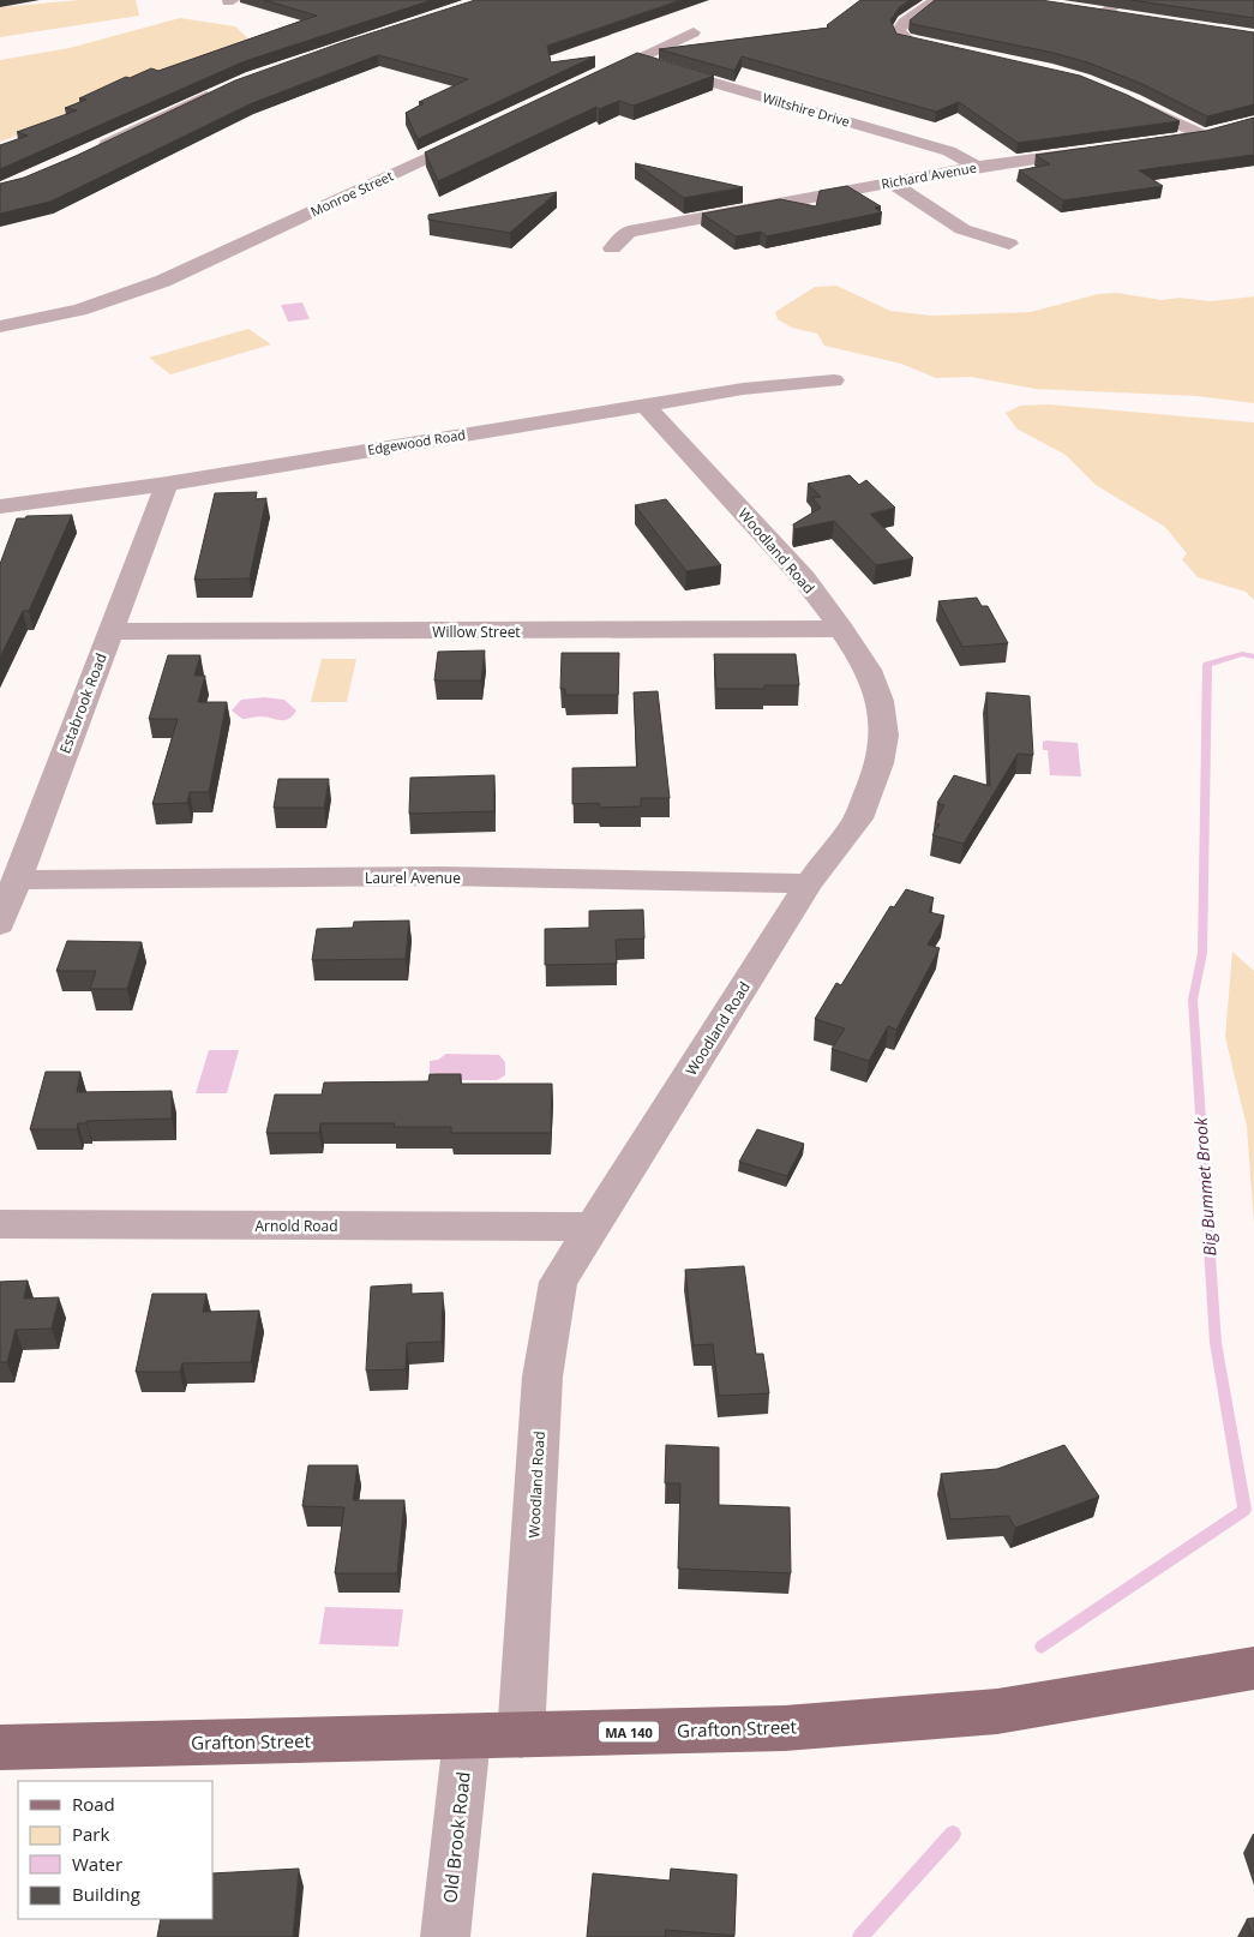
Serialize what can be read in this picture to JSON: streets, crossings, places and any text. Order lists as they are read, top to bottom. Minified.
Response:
{"streets":{"main road":["Grafton Street","MA 140"],"street":["Wiltshire Drive","Richard Avenue","Monroe Street","Edgewood Road","Woodland Road","Willow Street","Estabrook Road","Laurel Avenue","Arnold Road","Old Brook Road"]},"crossings":[["Wiltshire Drive","Richard Avenue"],["Edgewood Road","Woodland Road"],["Edgewood Road","Estabrook Road"],["Woodland Road","Willow Street"],["Woodland Road","Laurel Avenue"],["Woodland Road","Arnold Road"],["Woodland Road","Grafton Street"],["Willow Street","Estabrook Road"],["Estabrook Road","Laurel Avenue"],["Grafton Street","Old Brook Road"]],"water":["Big Bummet Brook"],"legend":["Road","Park","Water","Building"]}
